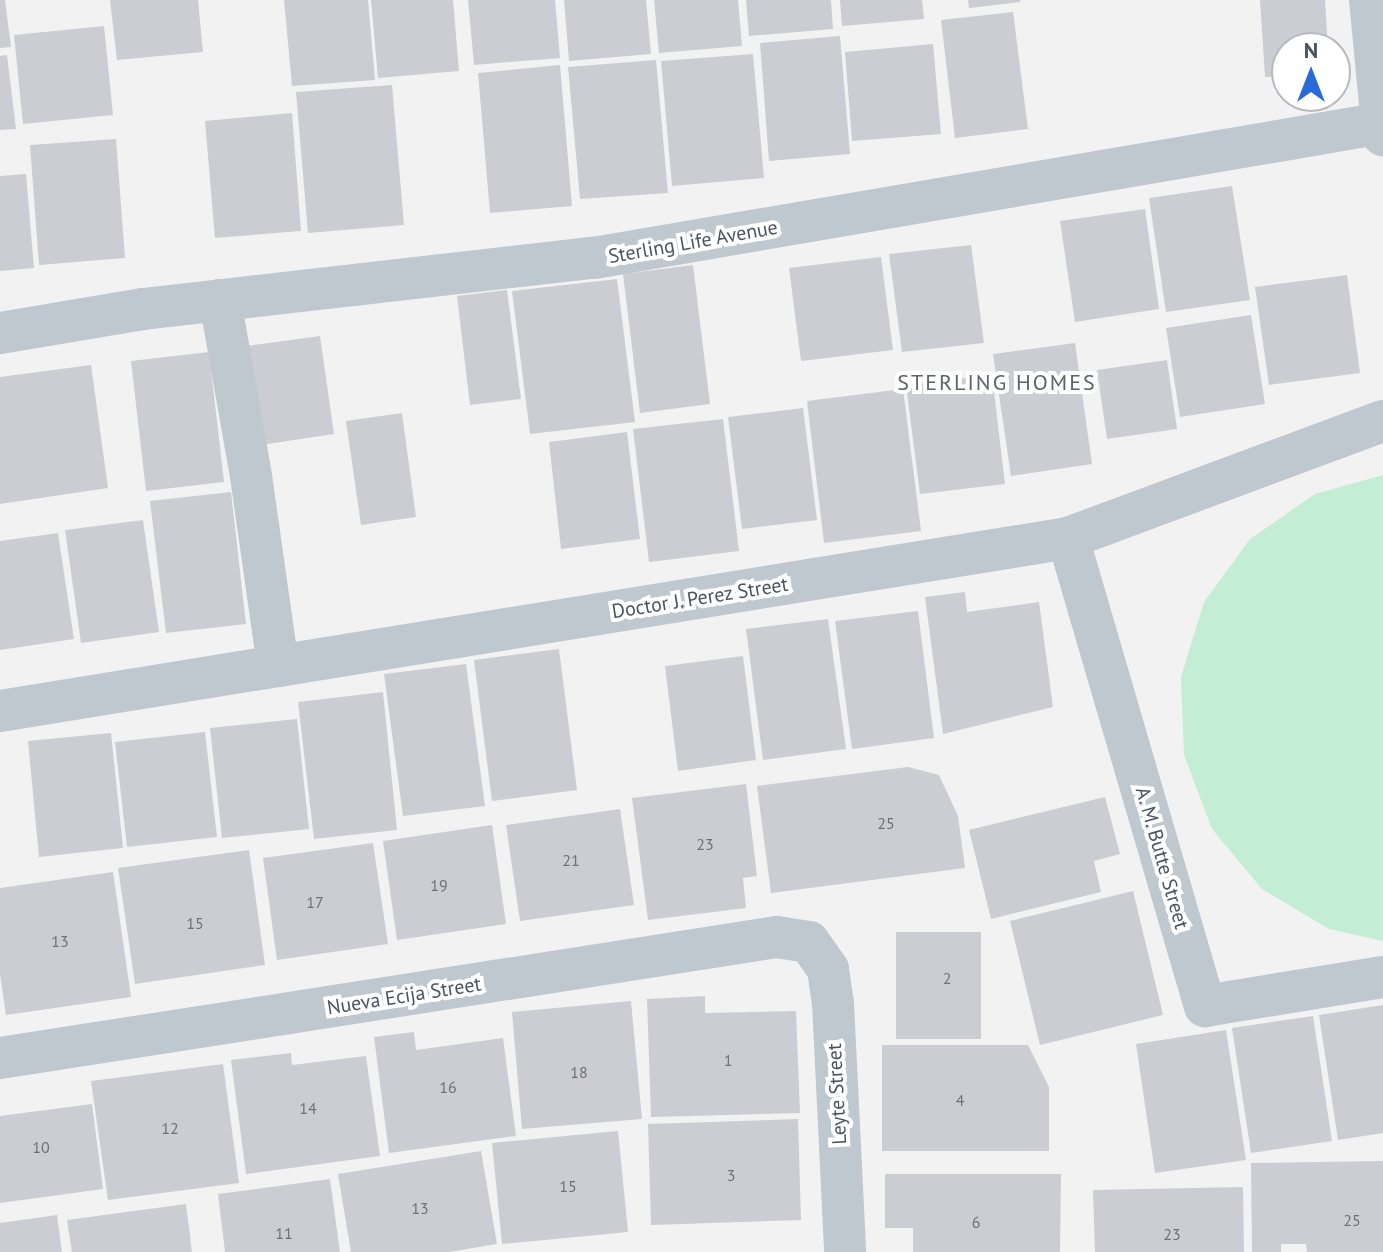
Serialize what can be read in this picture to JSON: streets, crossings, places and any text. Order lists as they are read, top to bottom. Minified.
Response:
{"streets":{"street":["Sterling Life Avenue","Doctor J. Perez Street","A. M. Butte Street","Nueva Ecija Street","Leyte Street"]},"crossings":[["Doctor J. Perez Street","A. M. Butte Street"],["Nueva Ecija Street","Leyte Street"]],"districts":["STERLING HOMES"],"house_numbers":["25","23","21","19","17","15","13","2","1","18","16","4","14","12","10","3","15","13","25","6","11","23"],"north":"top"}
